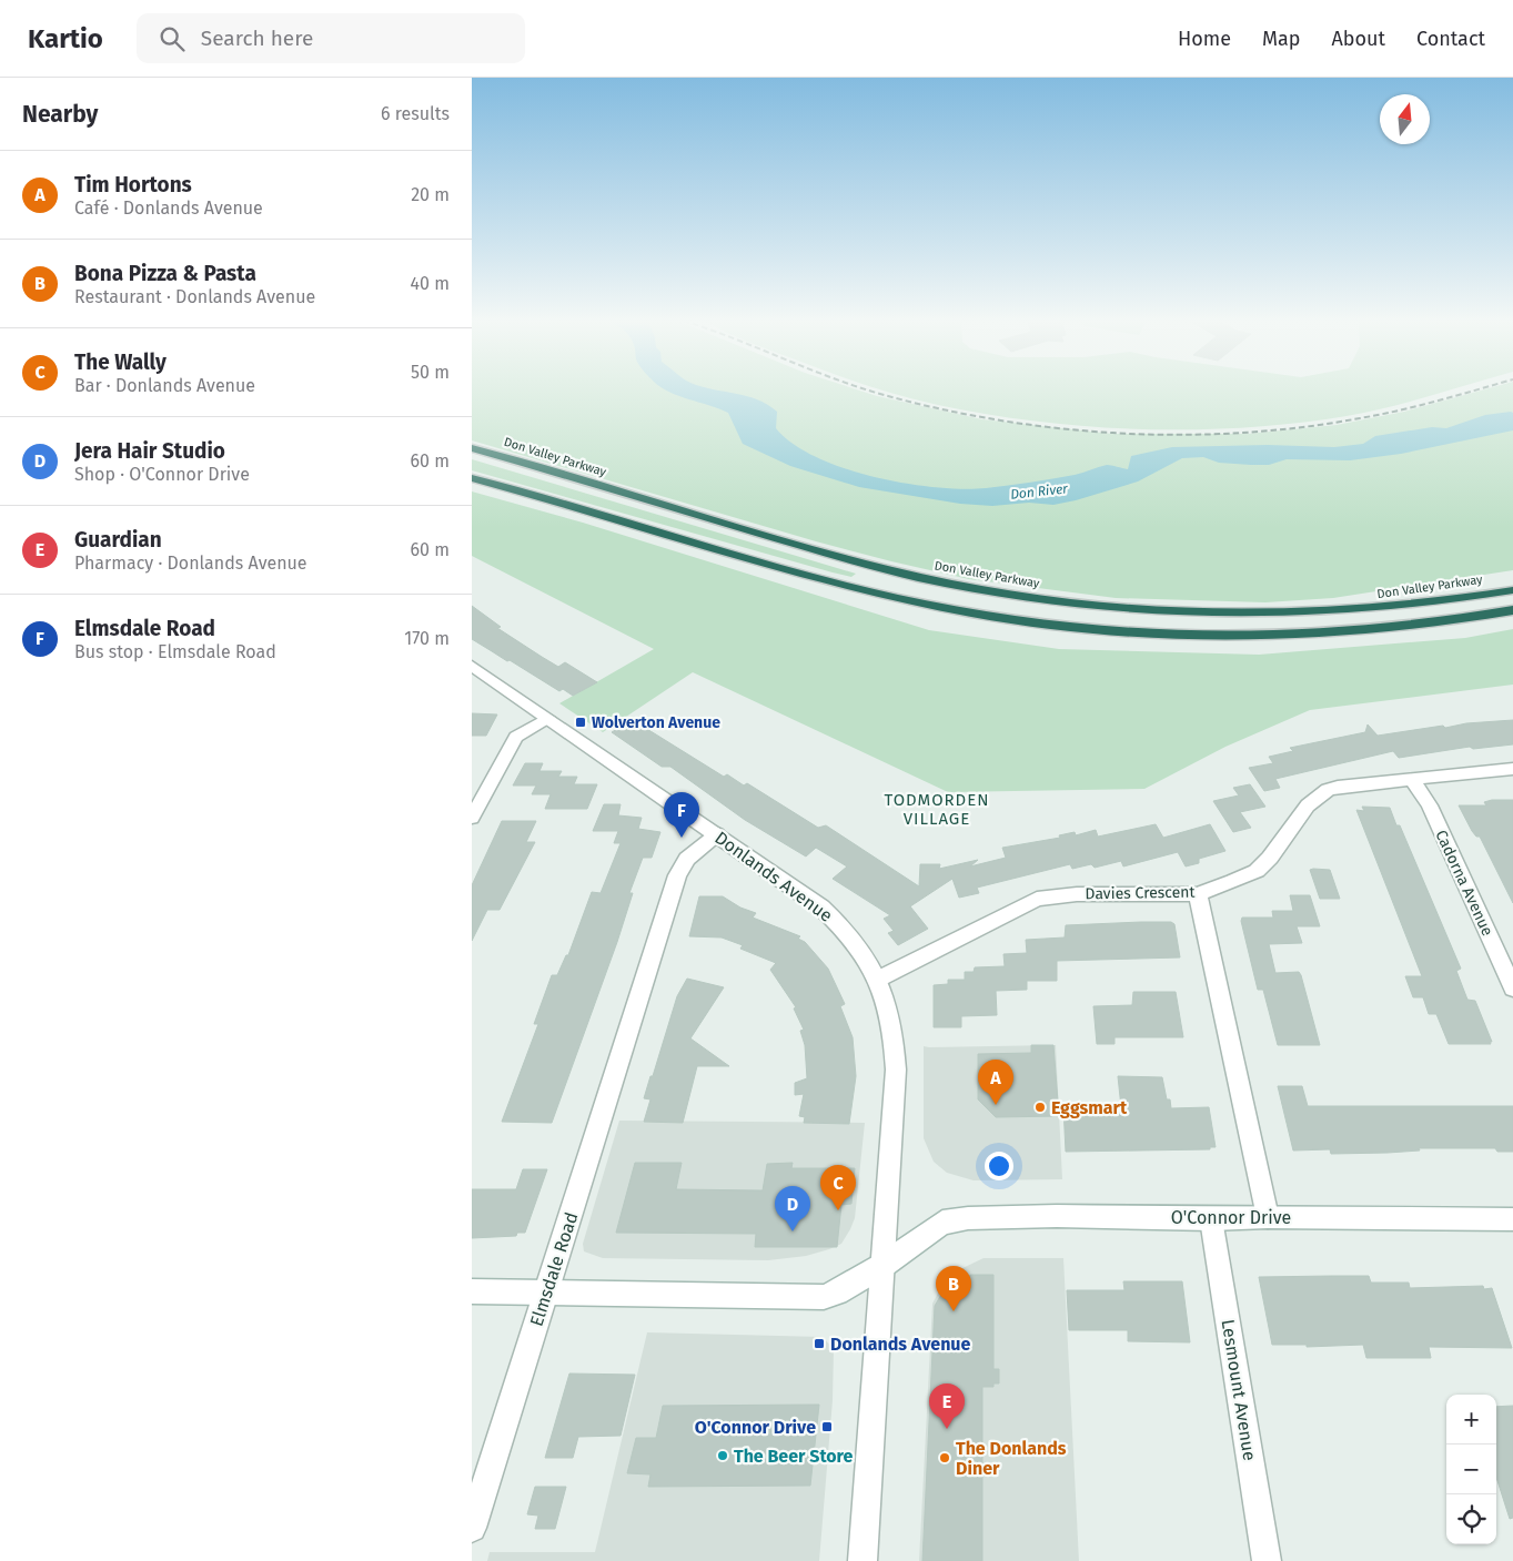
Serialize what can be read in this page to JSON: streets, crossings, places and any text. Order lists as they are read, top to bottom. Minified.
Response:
{"streets":{"highway":["Don Valley Parkway"],"street":["Donlands Avenue","Cadorna Avenue","Davies Crescent","O'Connor Drive","Elmsdale Road","Lesmount Avenue"]},"crossings":[["Donlands Avenue","Davies Crescent"],["Donlands Avenue","O'Connor Drive"],["Donlands Avenue","Elmsdale Road"],["Cadorna Avenue","Davies Crescent"],["O'Connor Drive","Elmsdale Road"],["O'Connor Drive","Lesmount Avenue"]],"districts":["TODMORDEN VILLAGE"],"water":["Don River"],"places":{"transit":["Wolverton Avenue","Donlands Avenue","O'Connor Drive"],"other":["Eggsmart","The Beer Store","The Donlands Diner"]},"north":"top","page":{"header":"Kartio","search":"Search here","nav":["Home","Map","About","Contact"],"heading":["Nearby","6 results"],"list":[{"mark":"A","name":"Tim Hortons","note":"Café · Donlands Avenue","value":"20 m"},{"mark":"B","name":"Bona Pizza & Pasta","note":"Restaurant · Donlands Avenue","value":"40 m"},{"mark":"C","name":"The Wally","note":"Bar · Donlands Avenue","value":"50 m"},{"mark":"D","name":"Jera Hair Studio","note":"Shop · O'Connor Drive","value":"60 m"},{"mark":"E","name":"Guardian","note":"Pharmacy · Donlands Avenue","value":"60 m"},{"mark":"F","name":"Elmsdale Road","note":"Bus stop · Elmsdale Road","value":"170 m"}],"pins":["F","A","C","D","B","E"],"map_buttons":["+","−"]}}
